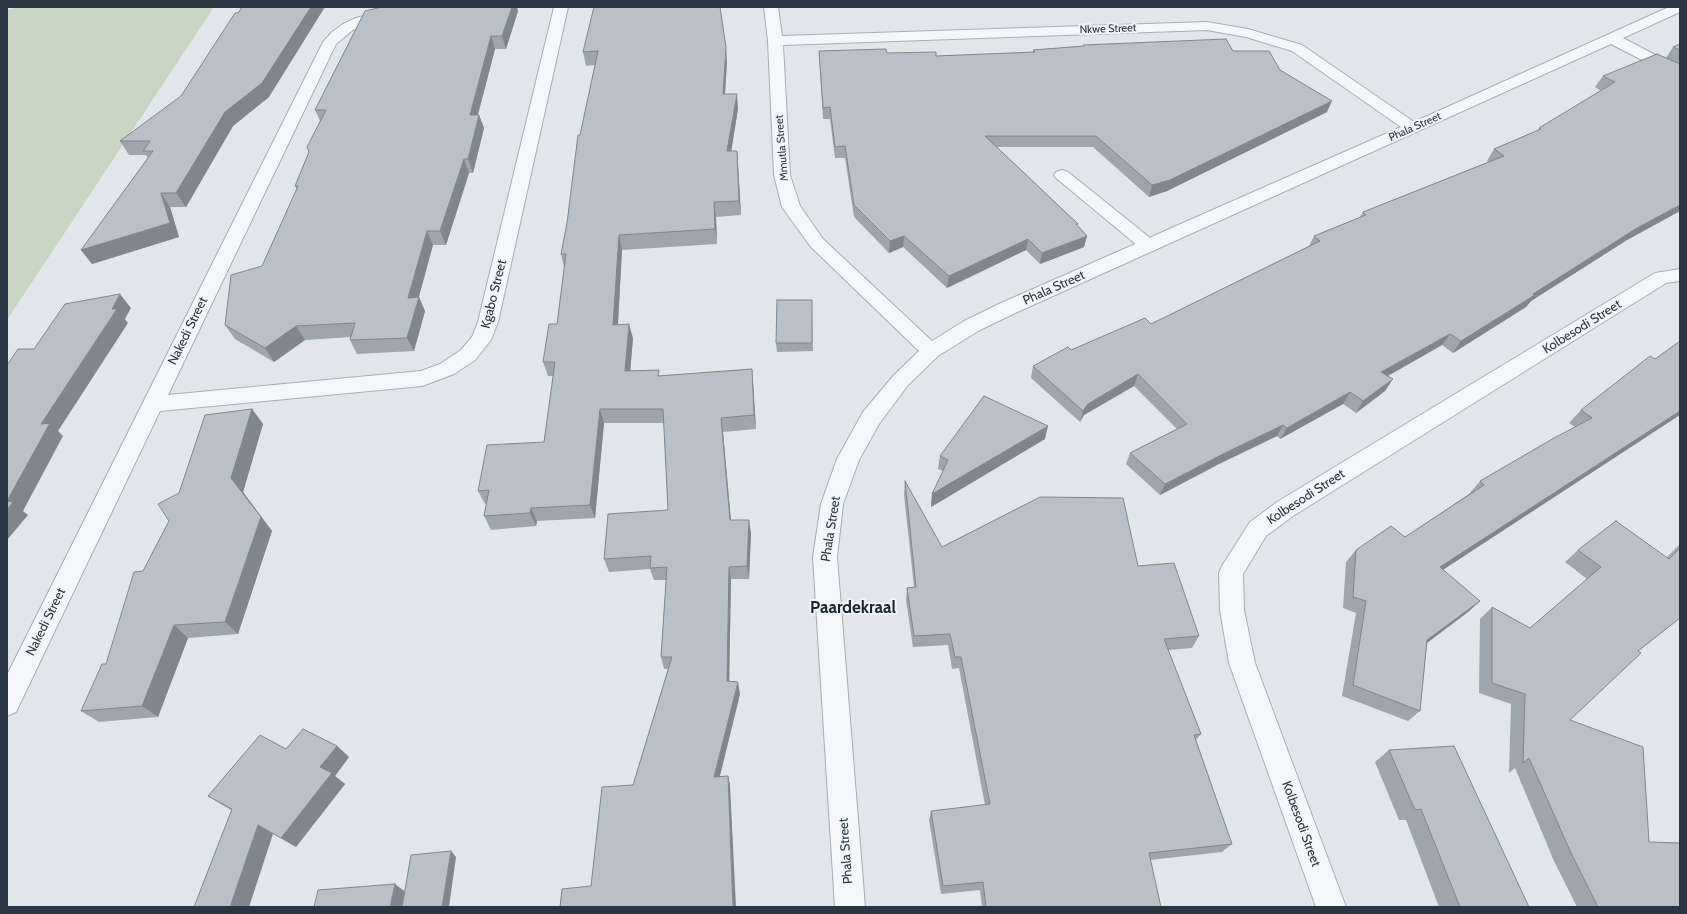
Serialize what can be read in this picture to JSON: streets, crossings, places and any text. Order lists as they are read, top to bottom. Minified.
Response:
{"streets":{"street":["Nkwe Street","Phala Street","Mmutla Street","Kgabo Street","Kolbesodi Street","Nakedi Street"]},"crossings":[["Nkwe Street","Phala Street"],["Nkwe Street","Mmutla Street"],["Phala Street","Mmutla Street"],["Kgabo Street","Nakedi Street"]],"districts":["Paardekraal"]}
